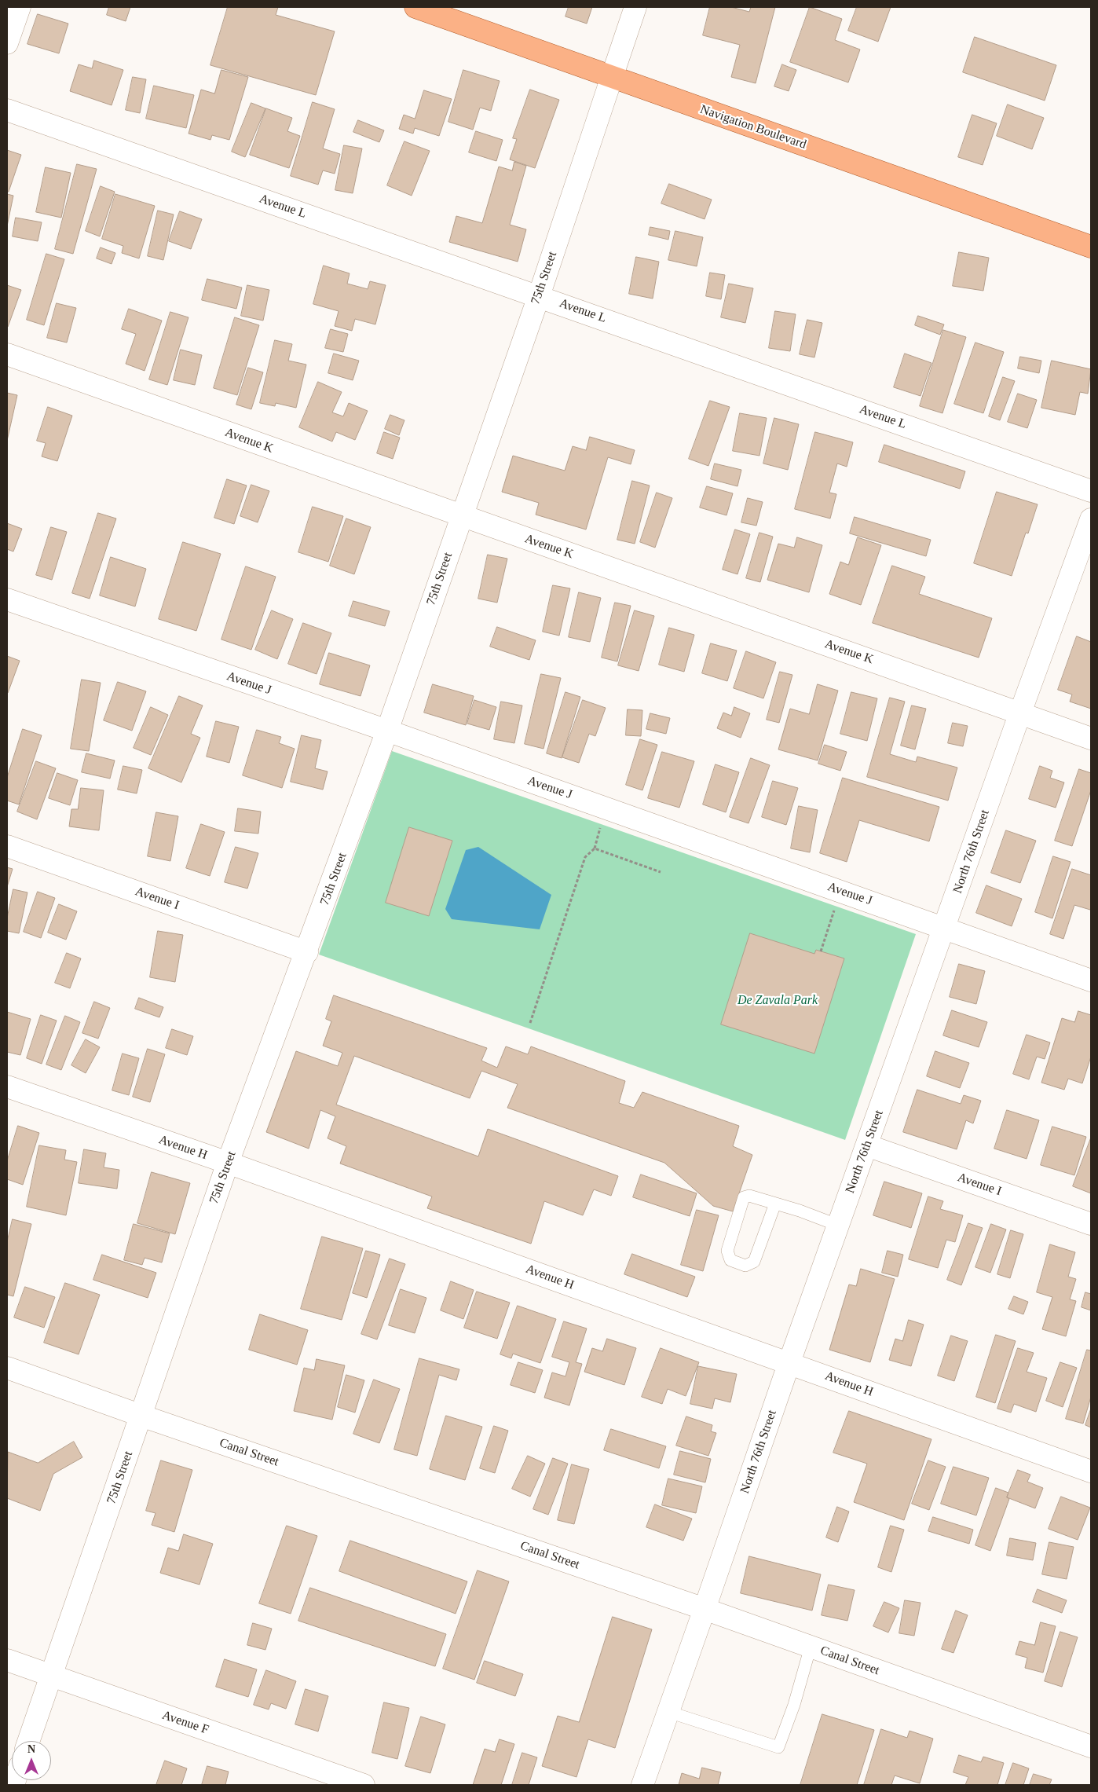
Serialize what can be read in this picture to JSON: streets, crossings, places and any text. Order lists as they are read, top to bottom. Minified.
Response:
{"streets":{"main road":["Navigation Boulevard"],"street":["Avenue L","75th Street","Avenue K","Avenue J","North 76th Street","Avenue I","Avenue H","Canal Street","Avenue F"]},"crossings":[["Navigation Boulevard","75th Street"],["Avenue L","75th Street"],["75th Street","Avenue K"],["75th Street","Avenue J"],["75th Street","Avenue I"],["75th Street","Avenue H"],["75th Street","Canal Street"],["75th Street","Avenue F"],["Avenue K","North 76th Street"],["Avenue J","North 76th Street"],["North 76th Street","Avenue I"],["North 76th Street","Avenue H"],["North 76th Street","Canal Street"]],"parks":["De Zavala Park"],"north":"top"}
